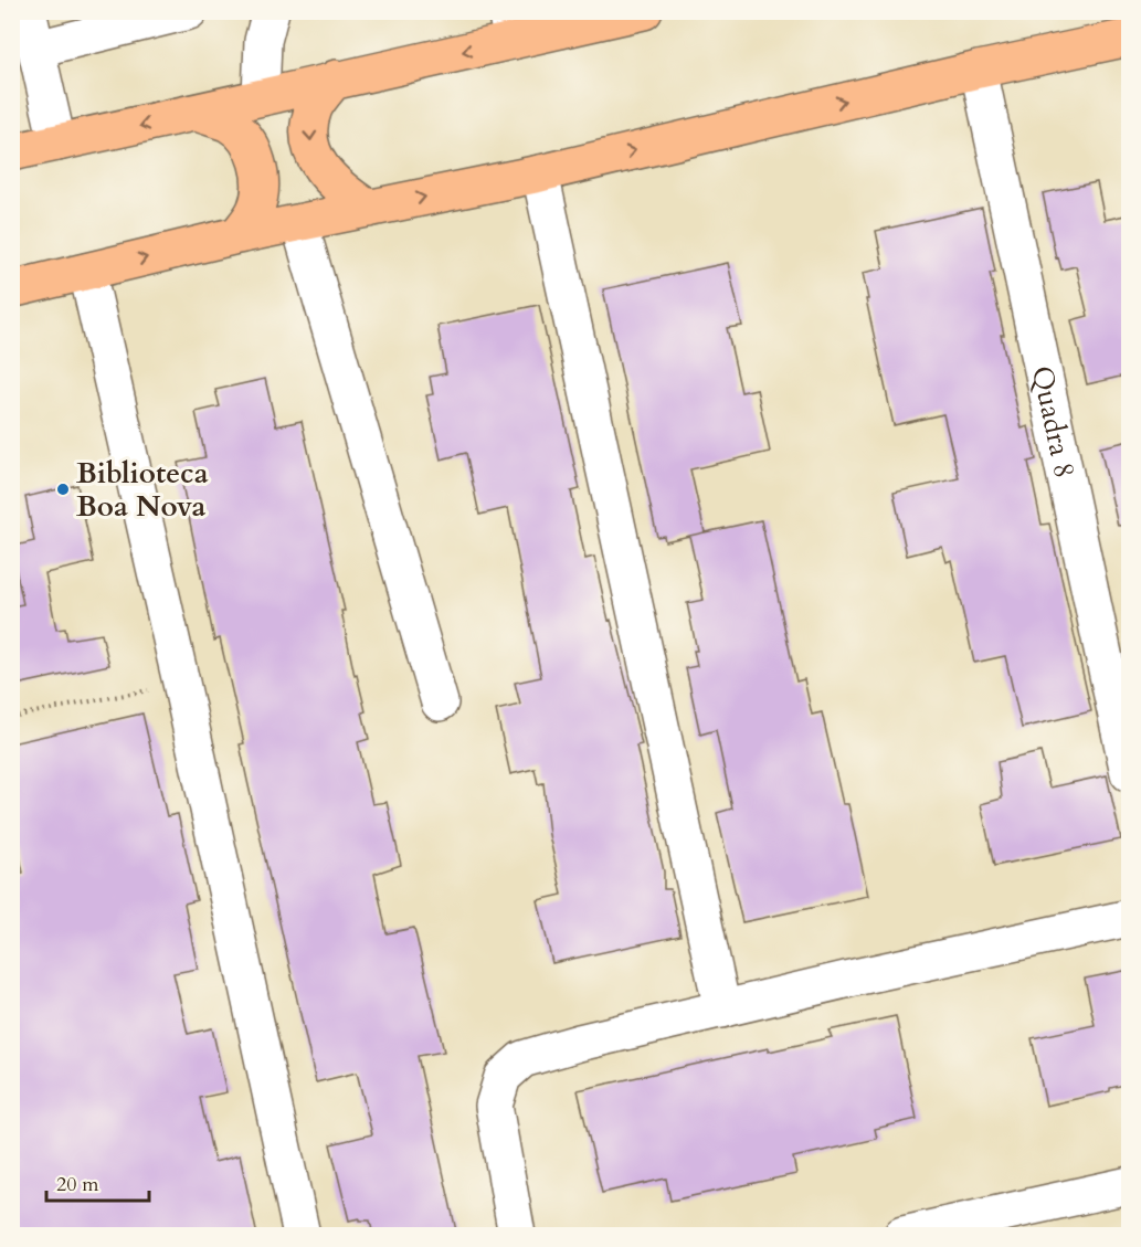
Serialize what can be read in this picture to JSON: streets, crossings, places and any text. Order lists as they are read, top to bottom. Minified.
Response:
{"streets":{"street":["Quadra 8"]},"places":["Biblioteca Boa Nova"],"scale_bar":"20 m"}
